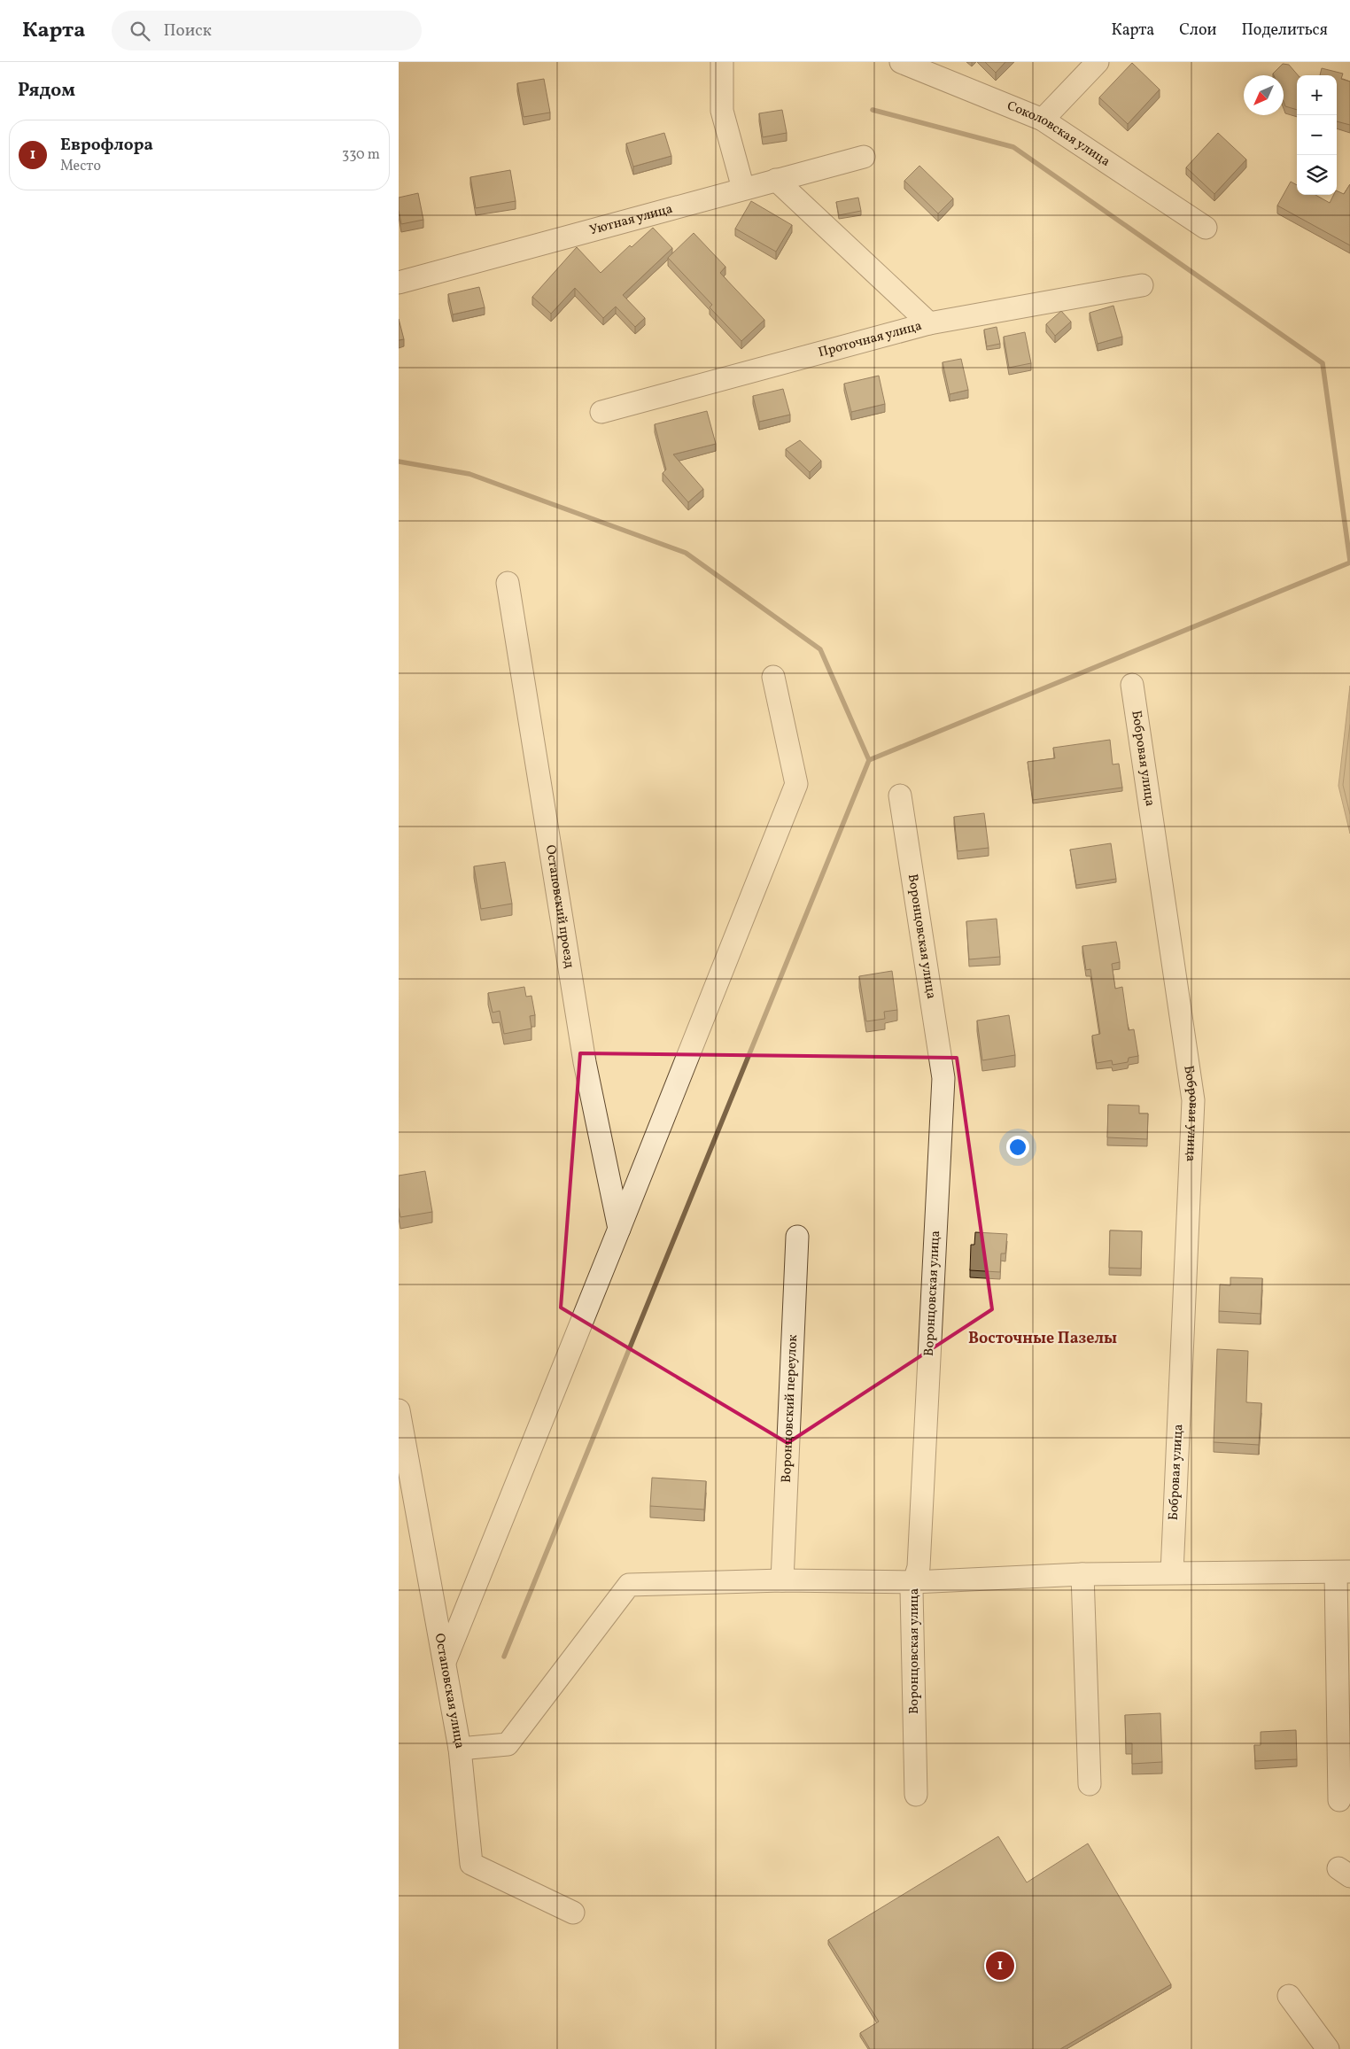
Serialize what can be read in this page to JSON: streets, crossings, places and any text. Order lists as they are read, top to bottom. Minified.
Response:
{"streets":{"street":["Соколовская улица","Уютная улица","Проточная улица","Бобровая улица","Остаповский проезд","Воронцовская улица","Воронцовский переулок","Остаповская улица"]},"districts":["Восточные Пазелы"],"north":"bottom left","page":{"header":"Карта","search":"Поиск","nav":["Карта","Слои","Поделиться"],"heading":"Рядом","map_buttons":["+","−"],"list":[{"mark":"1","name":"Еврофлора","note":"Место","value":"330 m"}],"pins":"1"}}
